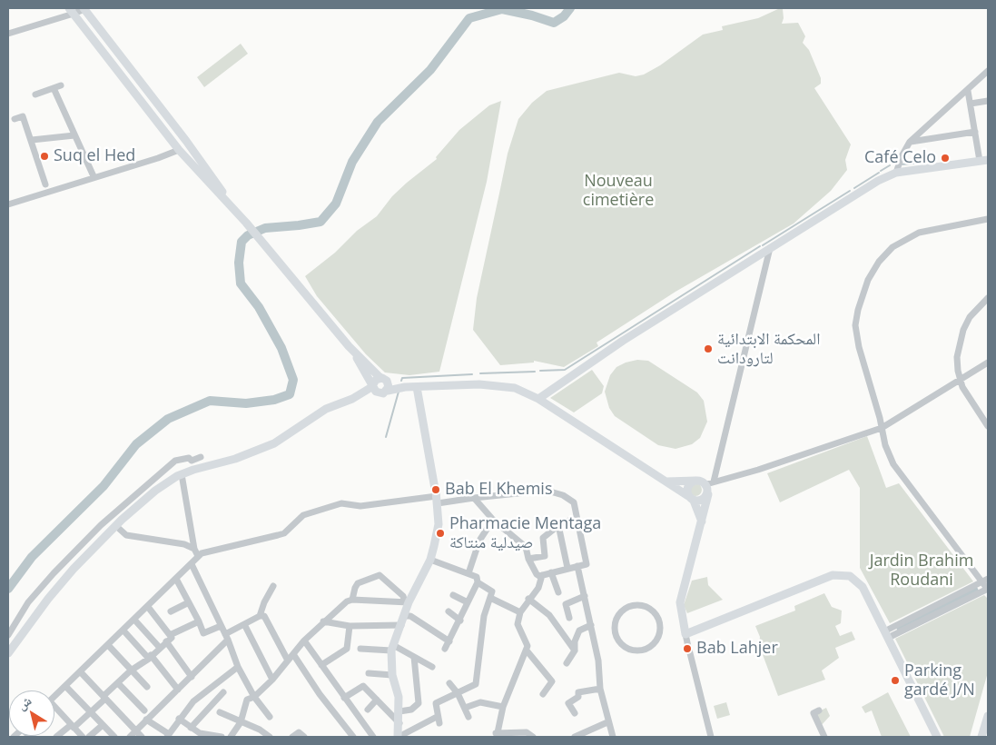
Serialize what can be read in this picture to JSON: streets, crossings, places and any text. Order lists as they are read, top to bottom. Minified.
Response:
{"parks":["Nouveau cimetière","Jardin Brahim Roudani"],"places":["Suq el Hed","Café Celo","المحكمة الابتدائية لتارودانت","Bab El Khemis","Pharmacie Mentaga صيدلية منتاكة","Bab Lahjer","Parking gardé J/N"],"north":"top left"}
